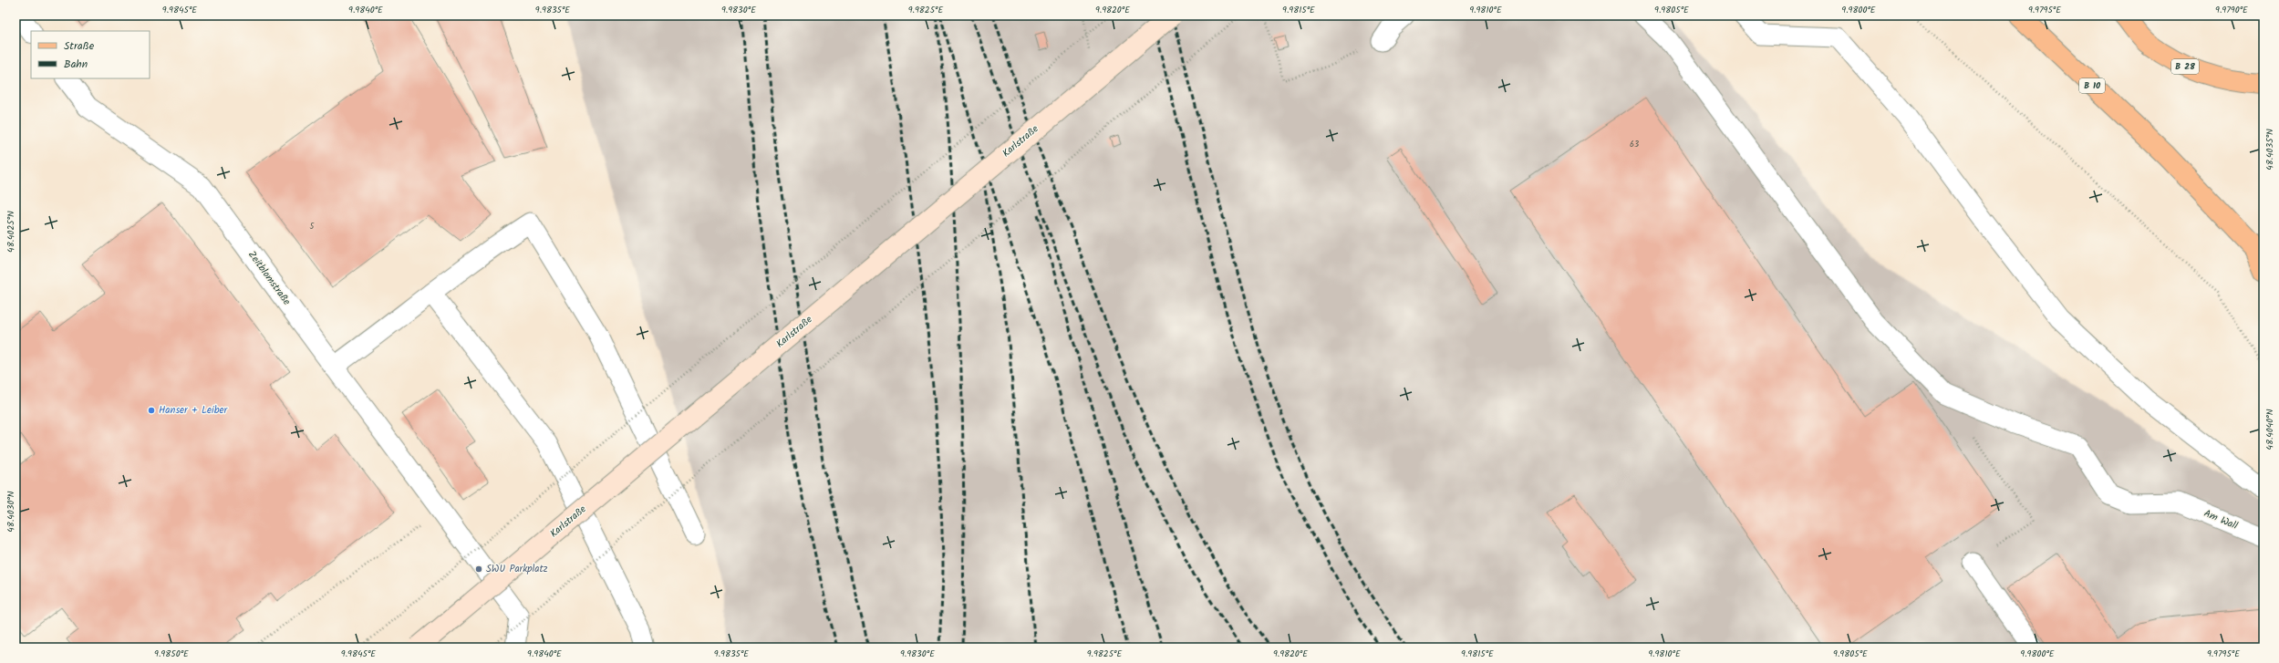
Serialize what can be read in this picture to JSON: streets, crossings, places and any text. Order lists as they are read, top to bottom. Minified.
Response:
{"streets":{"main road":["B 28","B 10","Karlstraße"],"street":["Zeitblomstraße"],"lane":["Am Wall"]},"places":["Hanser + Leiber","SWU Parkplatz"],"house_numbers":["63","5"],"legend":["Straße","Bahn"],"coordinates":["9.9845°E","9.9840°E","9.9835°E","9.9830°E","9.9825°E","9.9820°E","9.9815°E","9.9810°E","9.9805°E","9.9800°E","9.9795°E","9.9790°E","48.4035°N","48.4025°N","48.4040°N","48.4030°N","9.9850°E"]}
